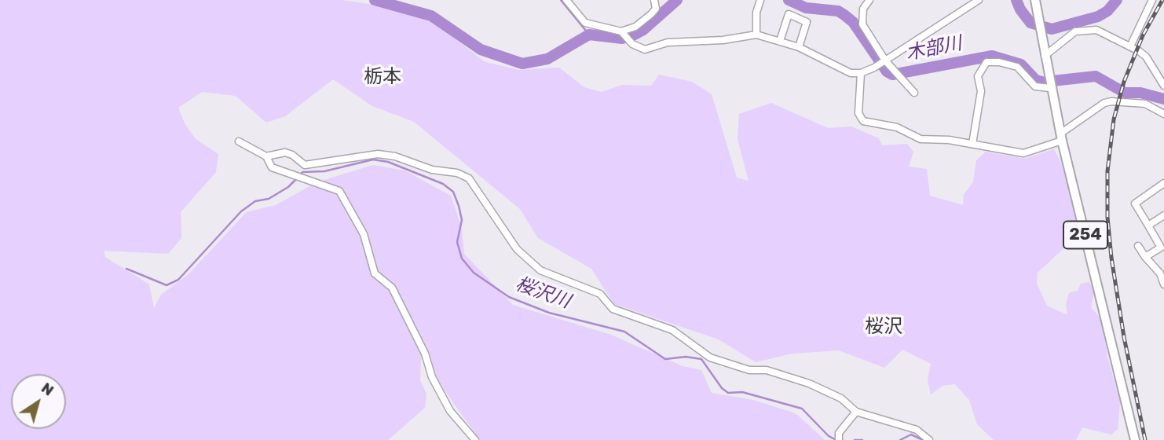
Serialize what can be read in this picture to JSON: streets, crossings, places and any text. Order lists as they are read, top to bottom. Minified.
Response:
{"streets":{"highway":["254"]},"districts":["栃本","桜沢"],"water":["木部川","桜沢川"],"north":"top right"}
